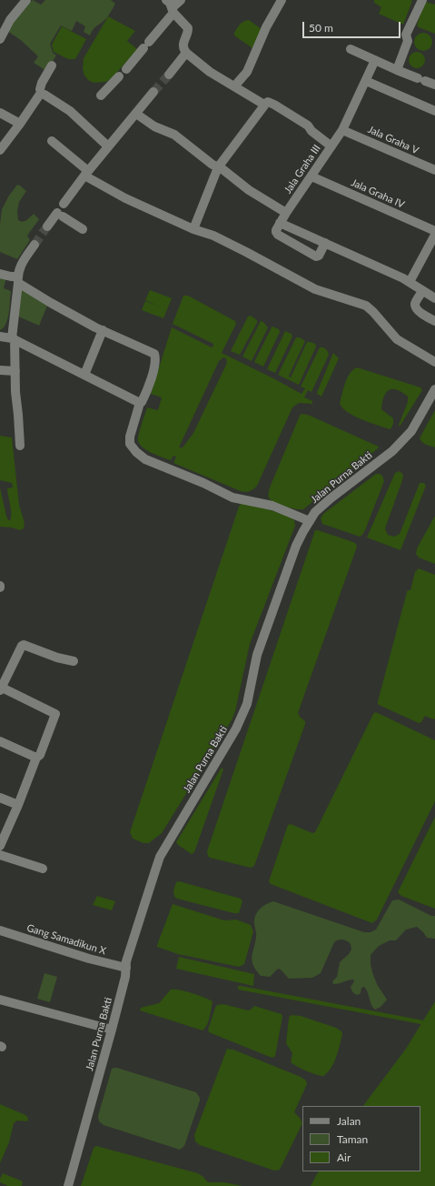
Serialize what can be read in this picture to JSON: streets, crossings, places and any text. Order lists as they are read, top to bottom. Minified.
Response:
{"streets":{"street":["Jala Graha V","Jala Graha III","Jala Graha IV","Jalan Purna Bakti","Gang Samadikun X"]},"crossings":[["Jala Graha V","Jala Graha III"],["Jala Graha III","Jala Graha IV"],["Jalan Purna Bakti","Gang Samadikun X"]],"legend":["Jalan","Taman","Air"],"scale_bar":"50 m"}
